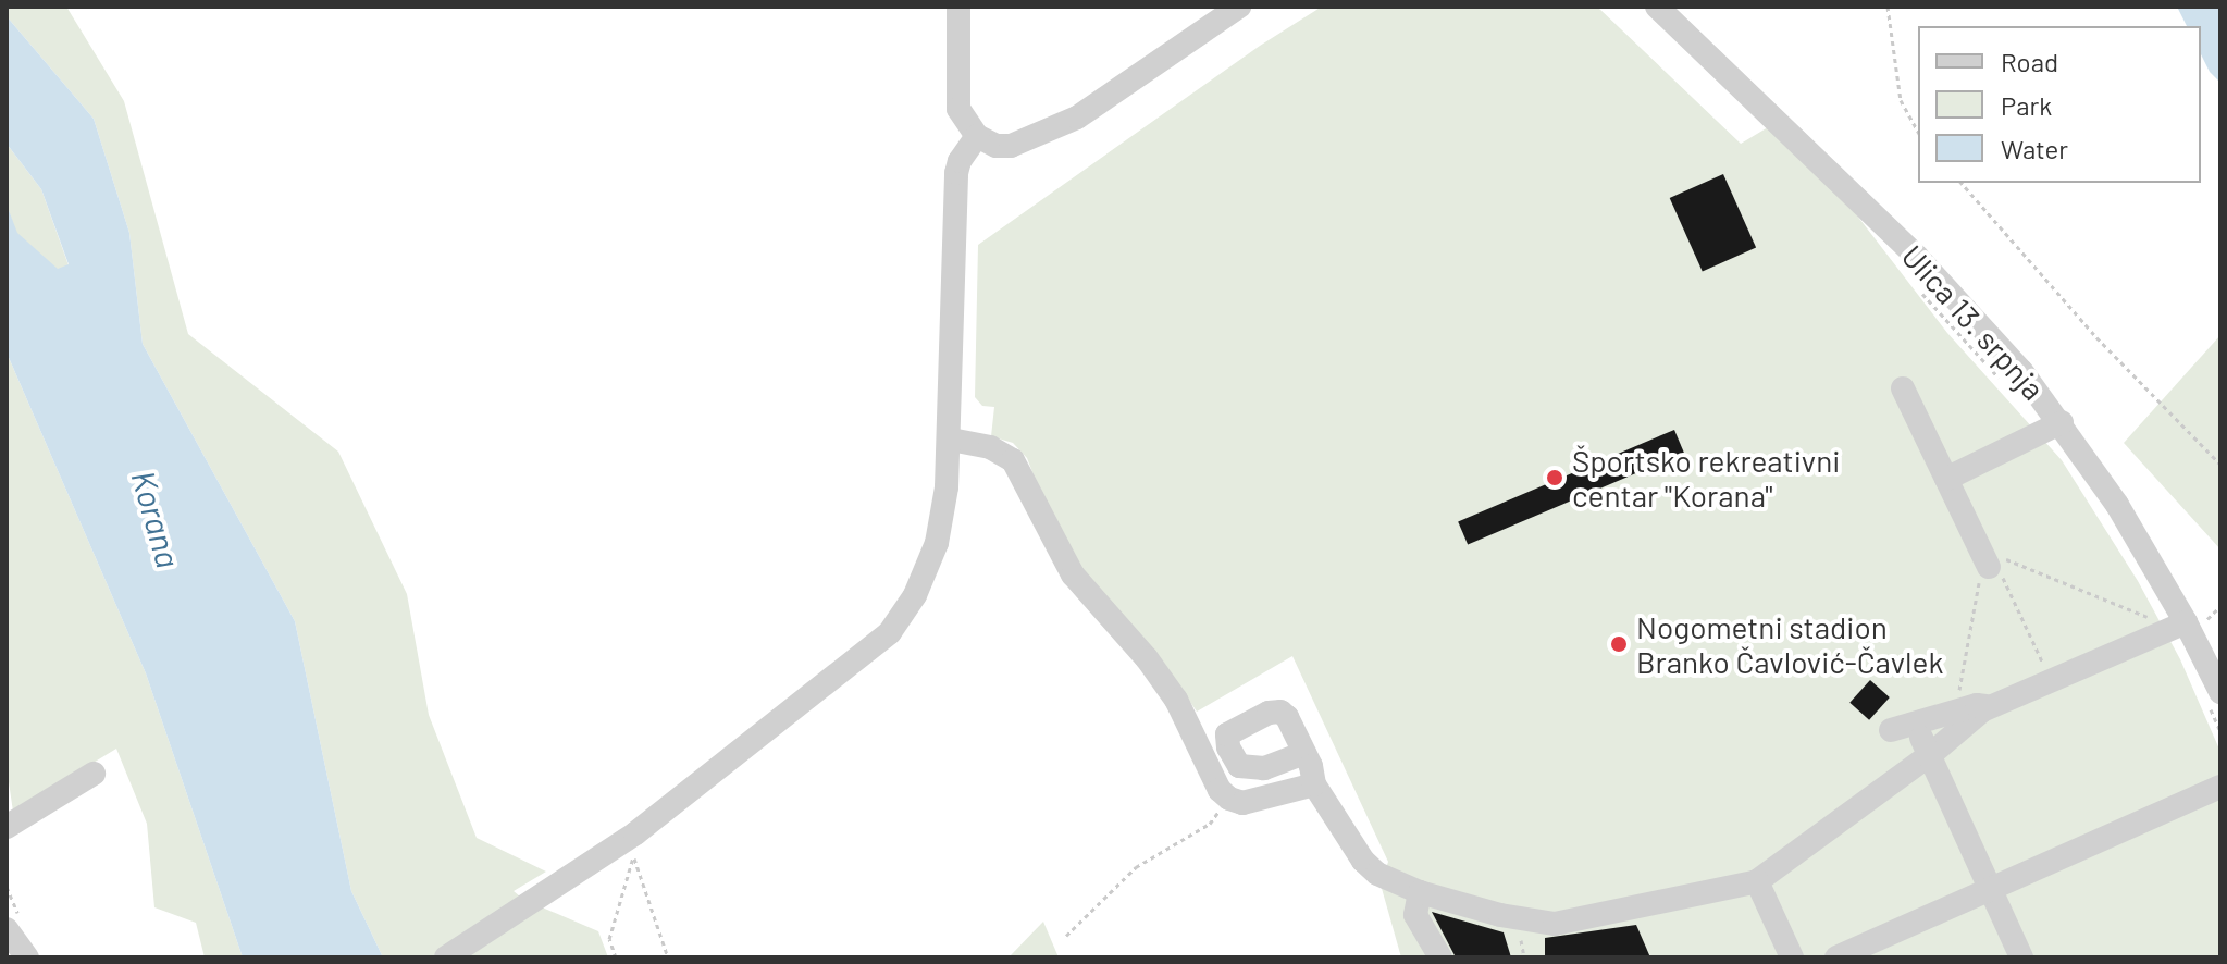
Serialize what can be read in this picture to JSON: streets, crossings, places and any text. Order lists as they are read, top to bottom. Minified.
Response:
{"streets":{"street":["Ulica 13. srpnja"]},"water":["Korana"],"places":["Športsko rekreativni centar \"Korana\"","Nogometni stadion Branko Čavlović-Čavlek"],"legend":["Road","Park","Water"]}
